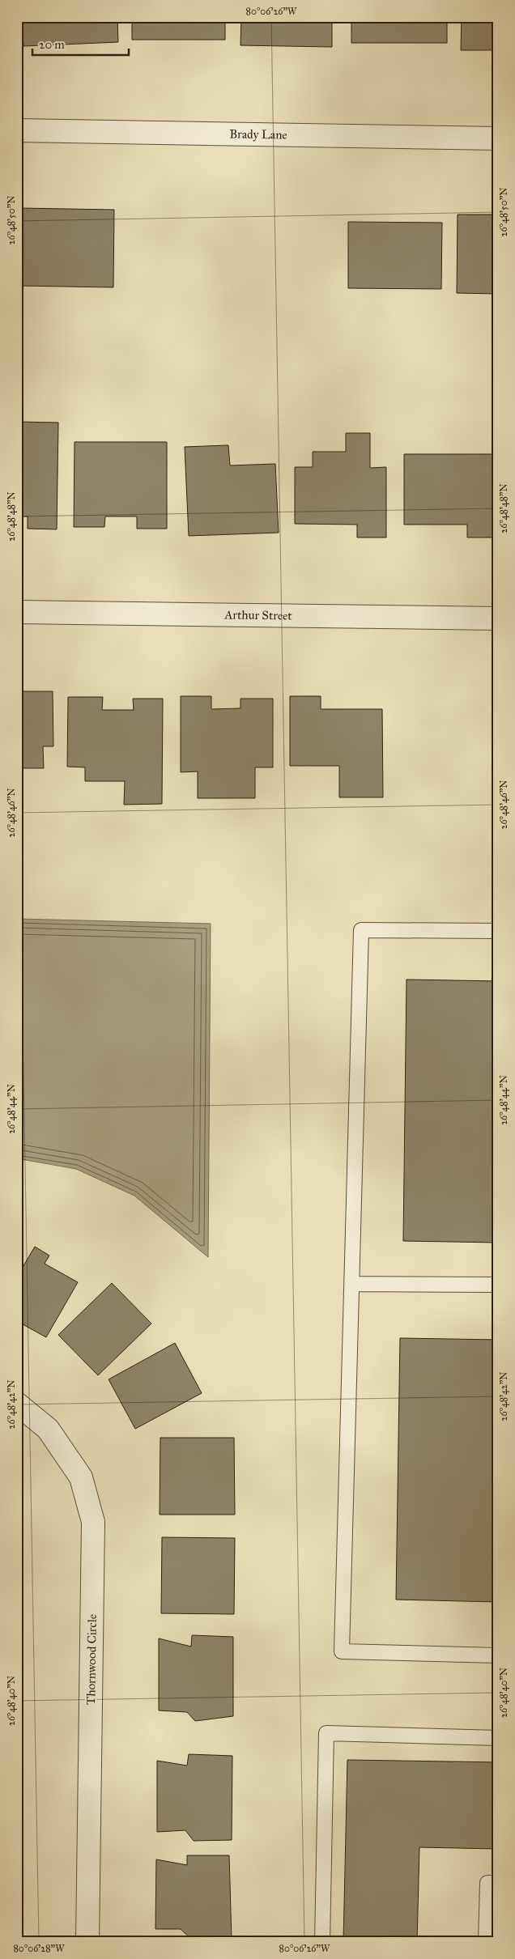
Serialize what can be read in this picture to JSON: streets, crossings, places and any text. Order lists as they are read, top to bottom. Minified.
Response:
{"streets":{"street":["Brady Lane","Arthur Street","Thornwood Circle"]},"scale_bar":"20 m","coordinates":["80°06'26\"W","26°48'50\"N","26°48'48\"N","26°48'46\"N","26°48'44\"N","26°48'42\"N","26°48'40\"N","80°06'28\"W"]}
